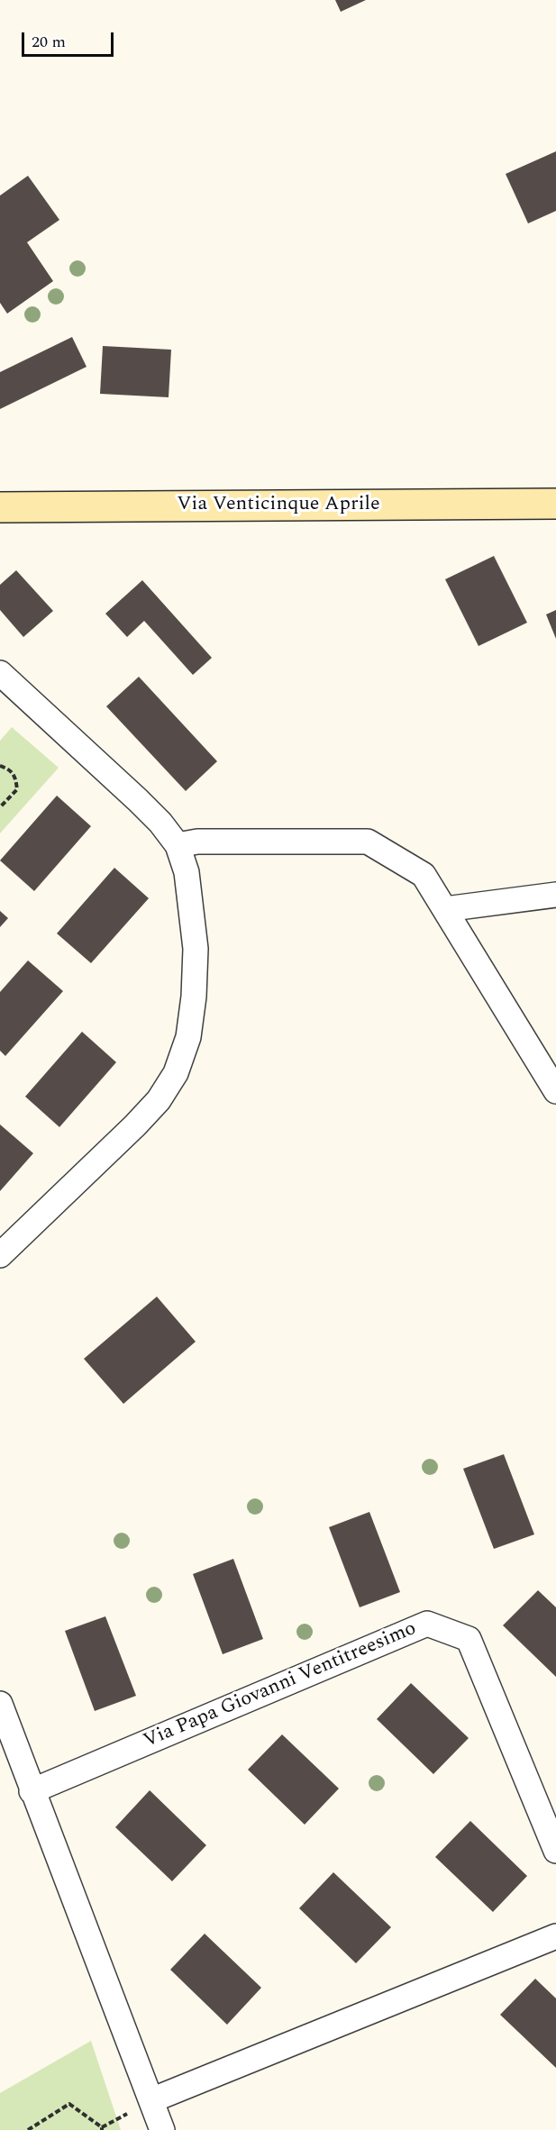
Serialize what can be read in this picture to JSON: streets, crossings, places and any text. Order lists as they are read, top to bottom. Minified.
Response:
{"streets":{"main road":["Via Venticinque Aprile"],"street":["Via Papa Giovanni Ventitreesimo"]},"scale_bar":"20 m"}
